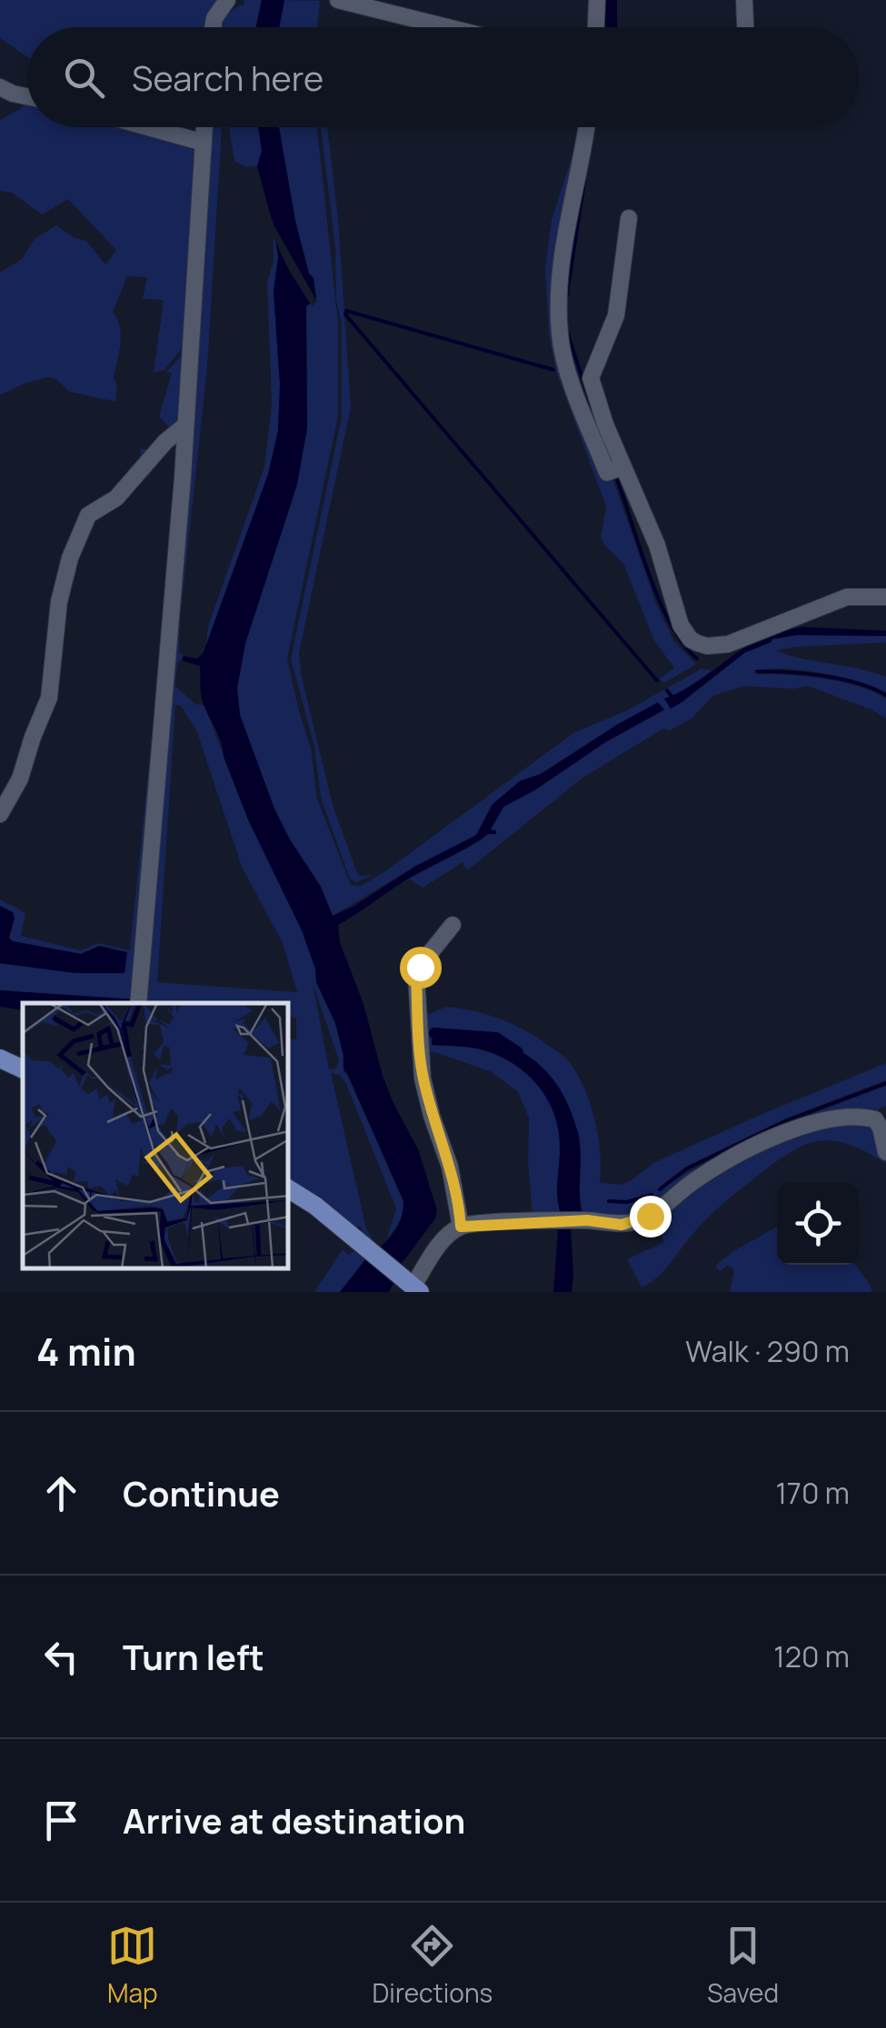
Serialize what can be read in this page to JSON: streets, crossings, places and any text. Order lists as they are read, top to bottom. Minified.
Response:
{"page":{"search":"Search here","heading":["4 min","Walk · 290 m"],"list":[["Continue","170 m"],["Turn left","120 m"],"Arrive at destination"],"nav":["Map","Directions","Saved"]}}
